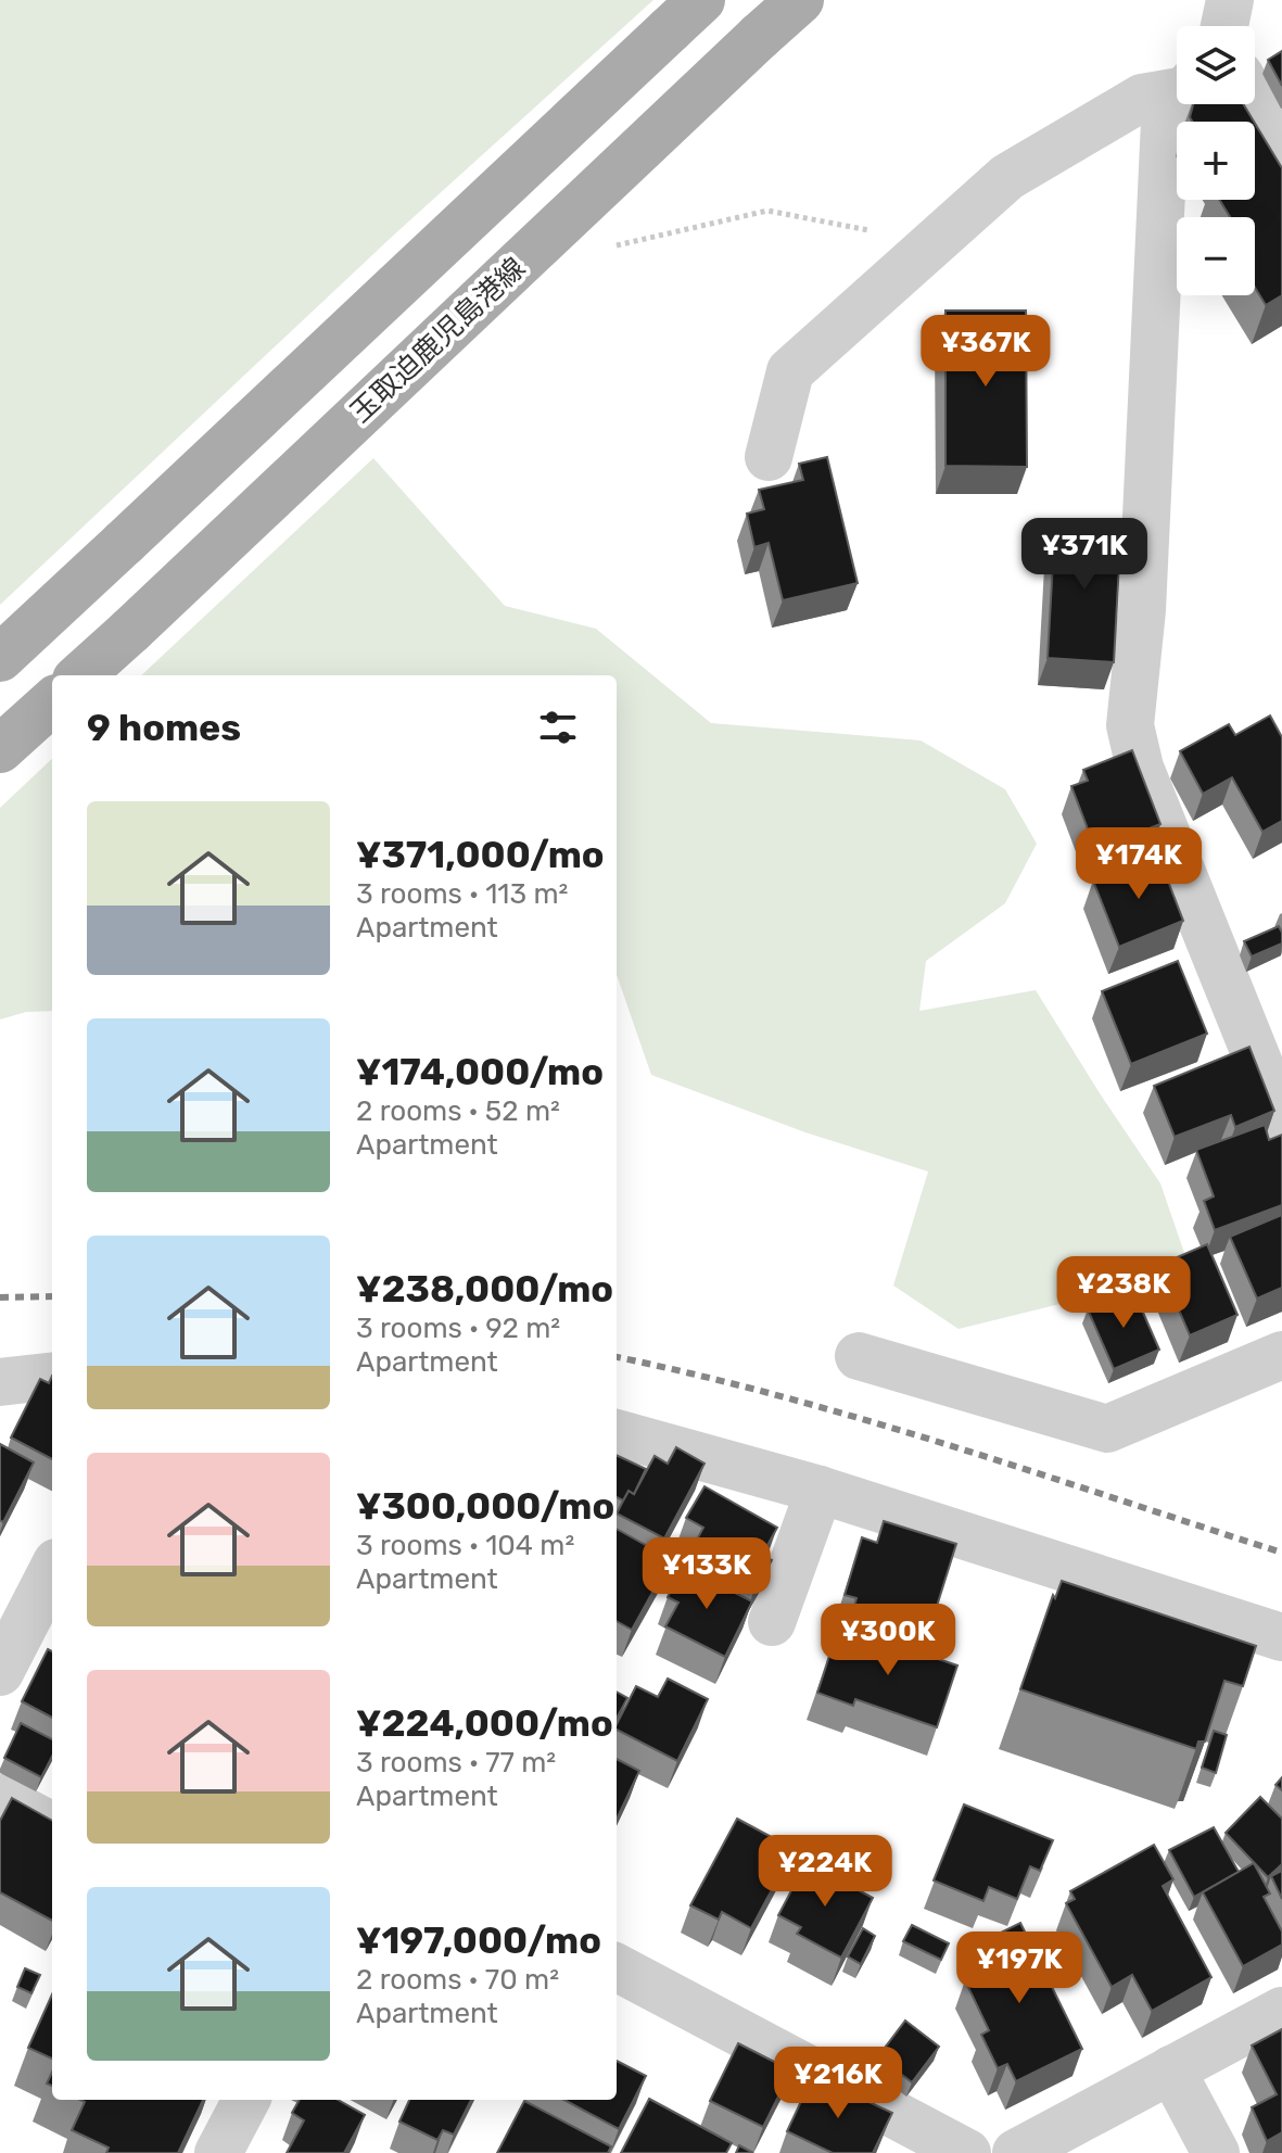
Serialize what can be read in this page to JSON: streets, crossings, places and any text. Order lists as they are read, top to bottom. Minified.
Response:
{"streets":{"main road":["玉取迫鹿児島港線"]},"page":{"map_buttons":["+","−"],"price":["¥367K","¥371K","¥174K","¥238K","¥133K","¥300K","¥224K","¥197K","¥216K"],"heading":"9 homes","list":[{"name":"¥371,000/mo","note":"3 rooms · 113 m² · Apartment"},{"name":"¥174,000/mo","note":"2 rooms · 52 m² · Apartment"},{"name":"¥238,000/mo","note":"3 rooms · 92 m² · Apartment"},{"name":"¥300,000/mo","note":"3 rooms · 104 m² · Apartment"},{"name":"¥224,000/mo","note":"3 rooms · 77 m² · Apartment"},{"name":"¥197,000/mo","note":"2 rooms · 70 m² · Apartment"}]}}
